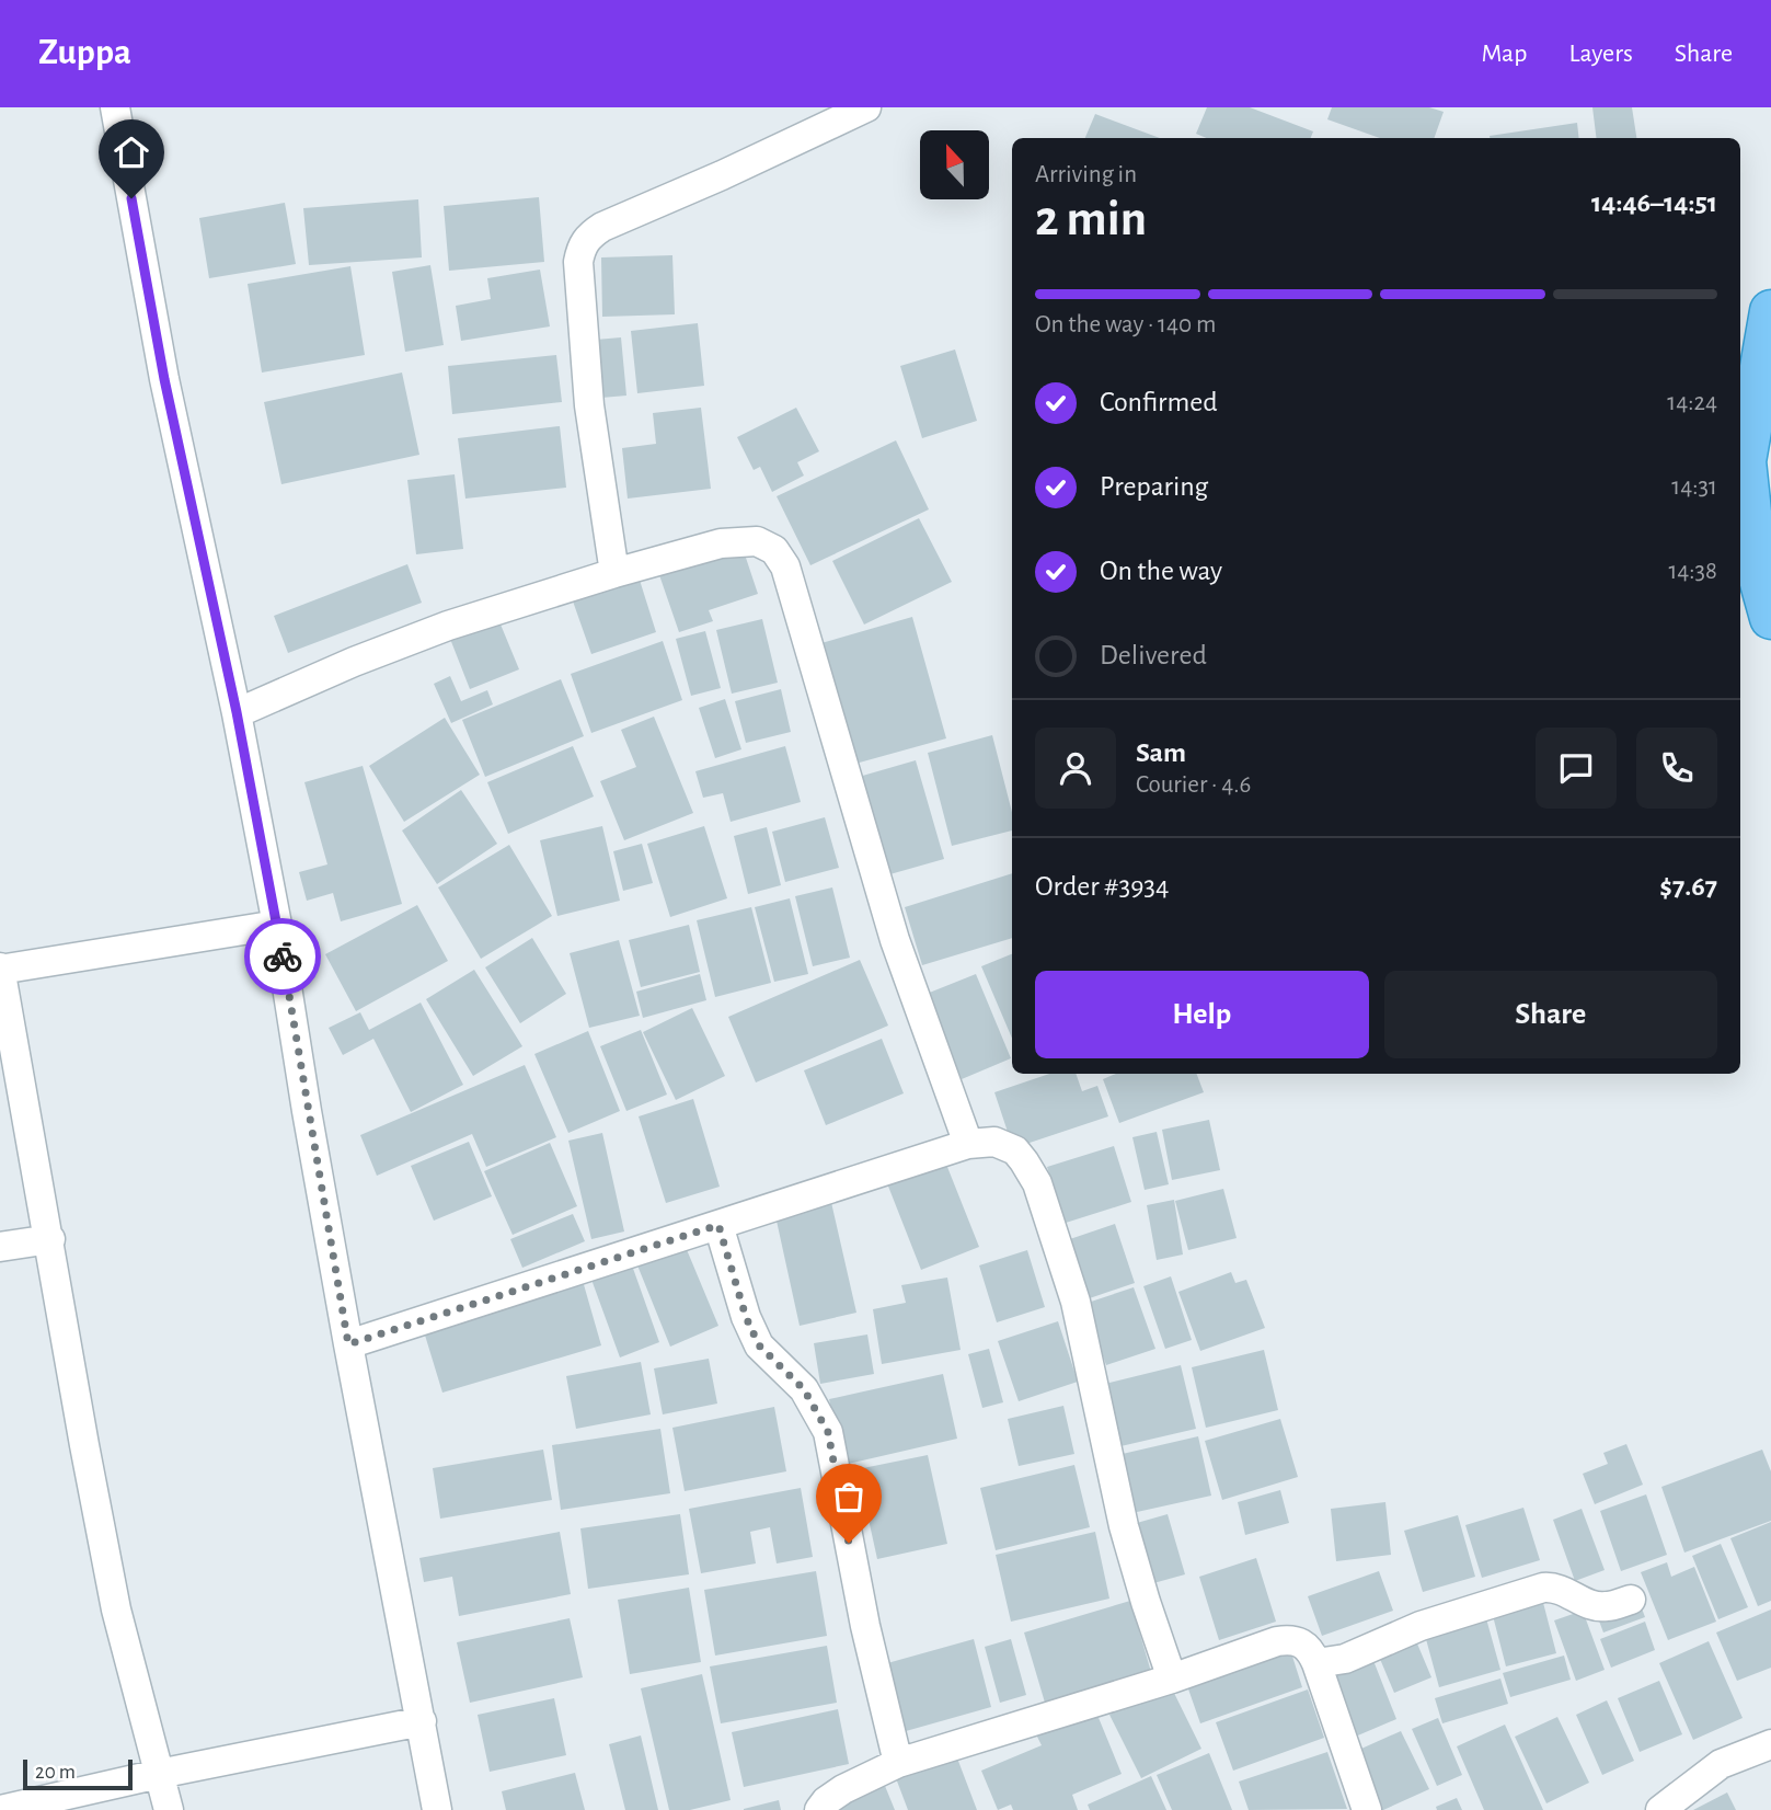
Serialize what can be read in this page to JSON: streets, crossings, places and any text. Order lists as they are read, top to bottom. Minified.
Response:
{"scale_bar":"20 m","north":"top","page":{"header":"Zuppa","nav":["Map","Layers","Share"],"heading":["2 min","Arriving in","14:46–14:51"],"panel":["Sam","Courier · 4.6","Order #3934","$7.67"],"bar":"On the way · 140 m","list":[["Confirmed","14:24"],["Preparing","14:31"],["On the way","14:38"],"Delivered"],"buttons":["Help","Share"],"scale":"20 m"}}
